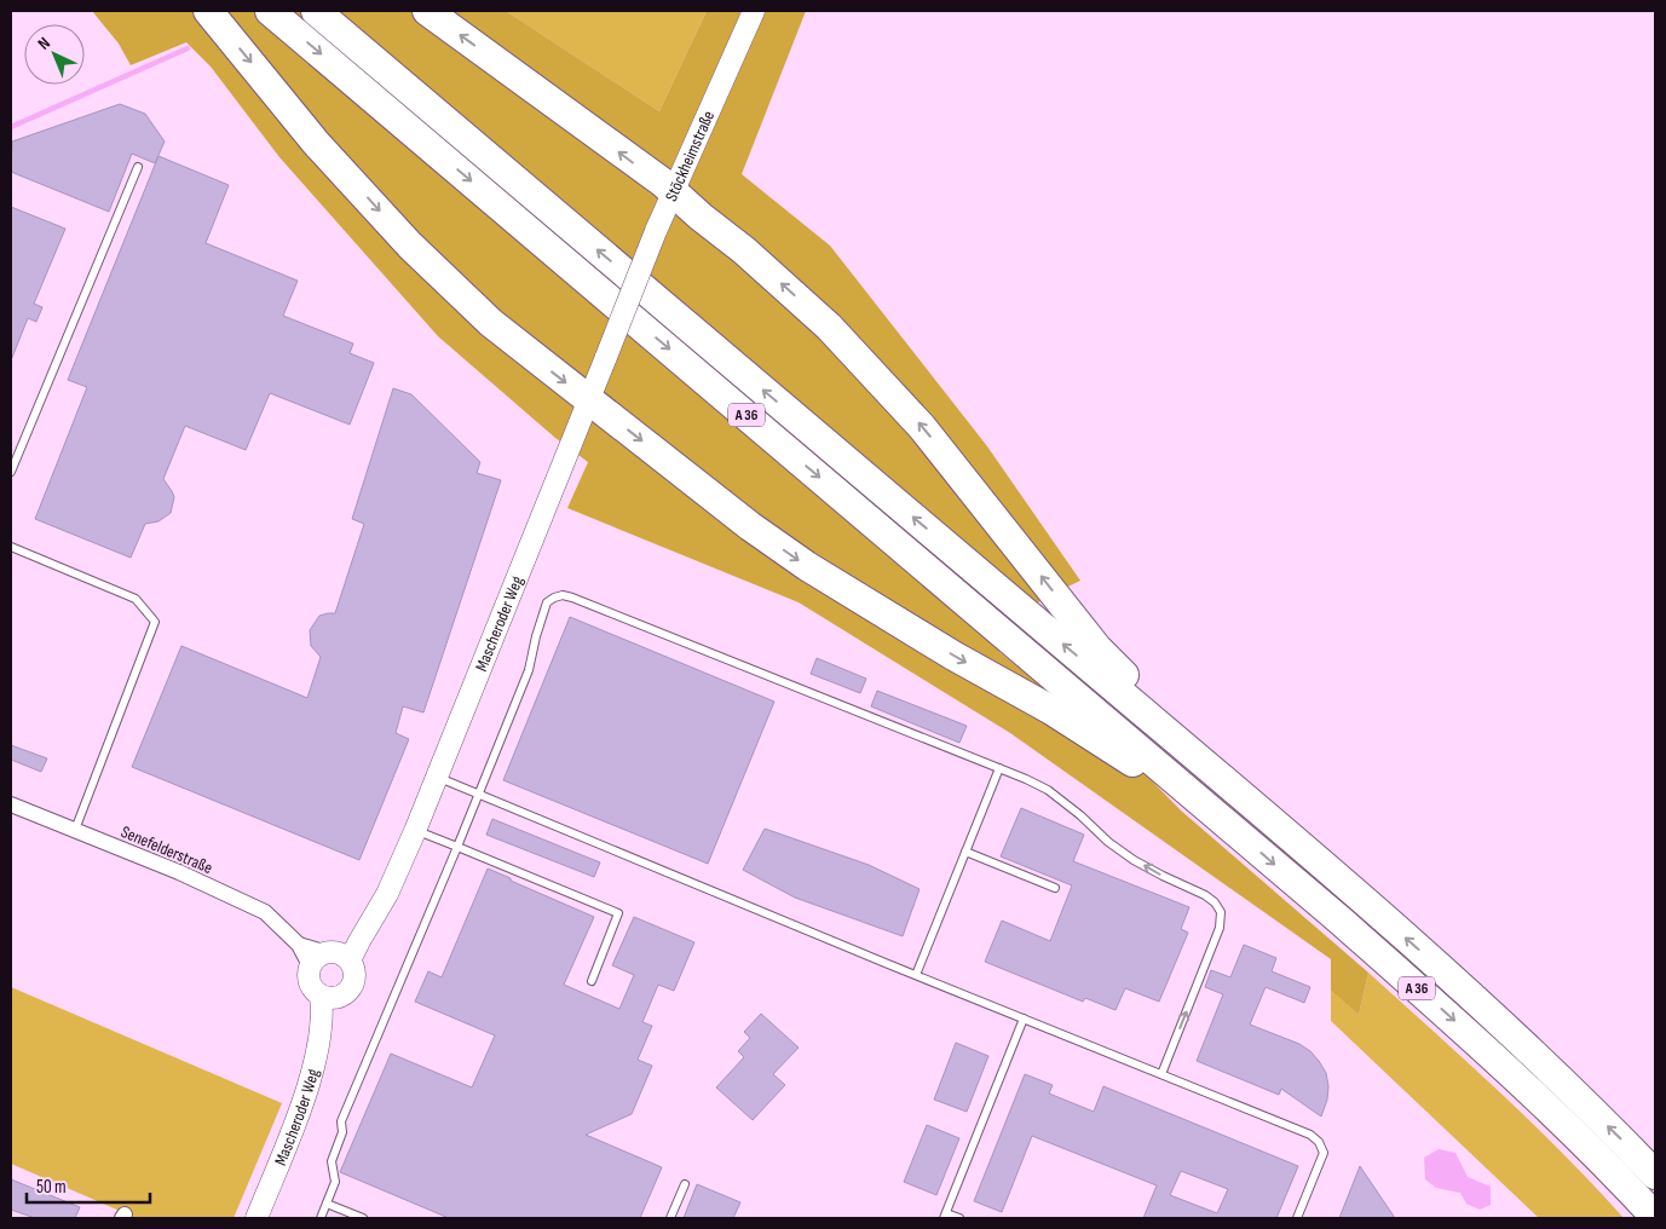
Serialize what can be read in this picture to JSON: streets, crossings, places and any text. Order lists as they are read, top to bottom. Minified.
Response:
{"streets":{"highway":["A 36"],"street":["Stöckheimstraße","Mascheroder Weg","Senefelderstraße"]},"crossings":[["Stöckheimstraße","Mascheroder Weg"],["Mascheroder Weg","Senefelderstraße"]],"scale_bar":"50 m","north":"top left"}
